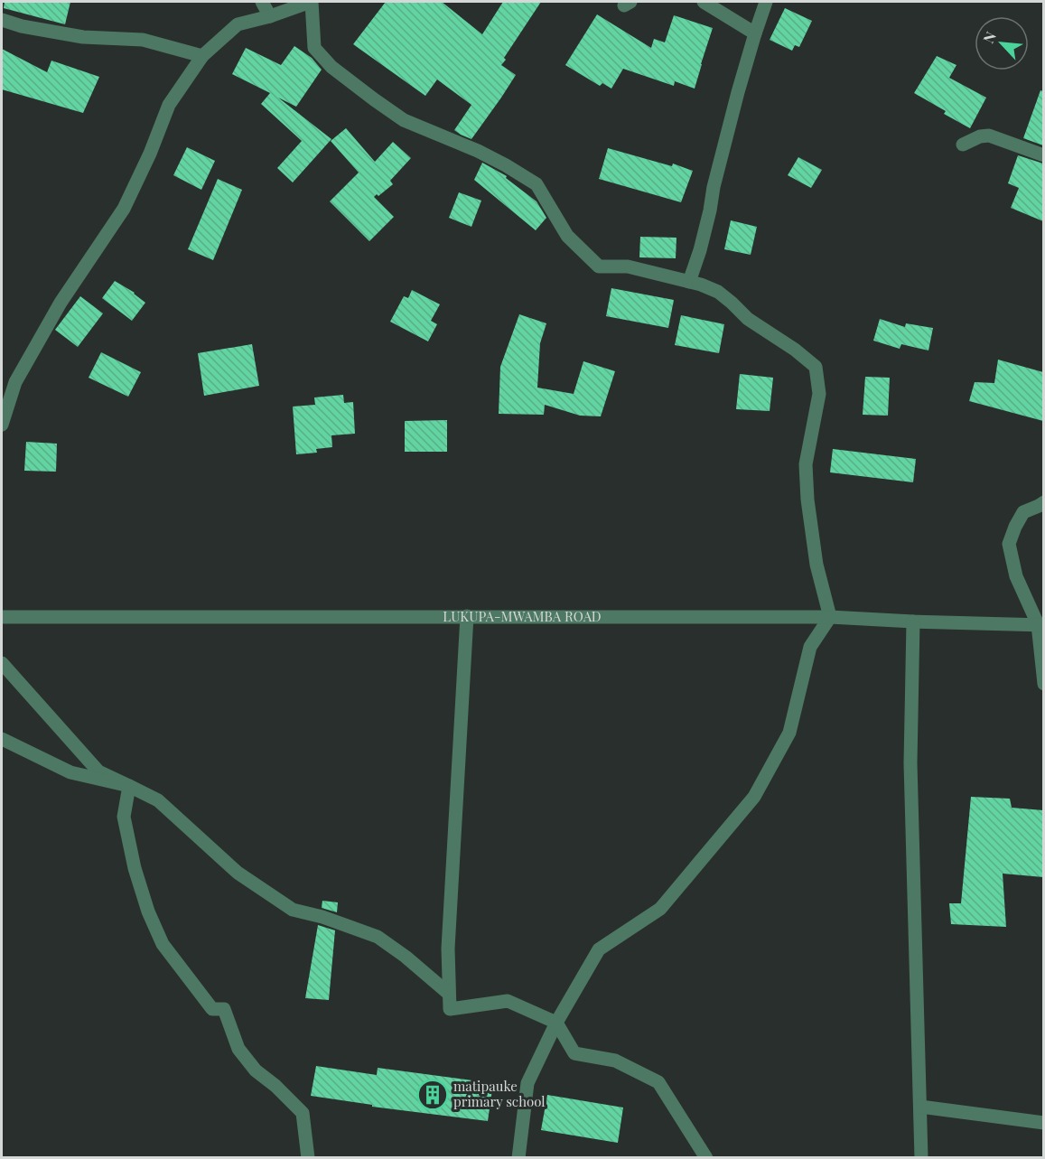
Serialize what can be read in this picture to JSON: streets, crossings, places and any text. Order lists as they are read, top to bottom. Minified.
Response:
{"streets":{"street":["LUKUPA-MWAMBA ROAD"]},"places":{"building":["matipauke primary school"]},"north":"top left"}
